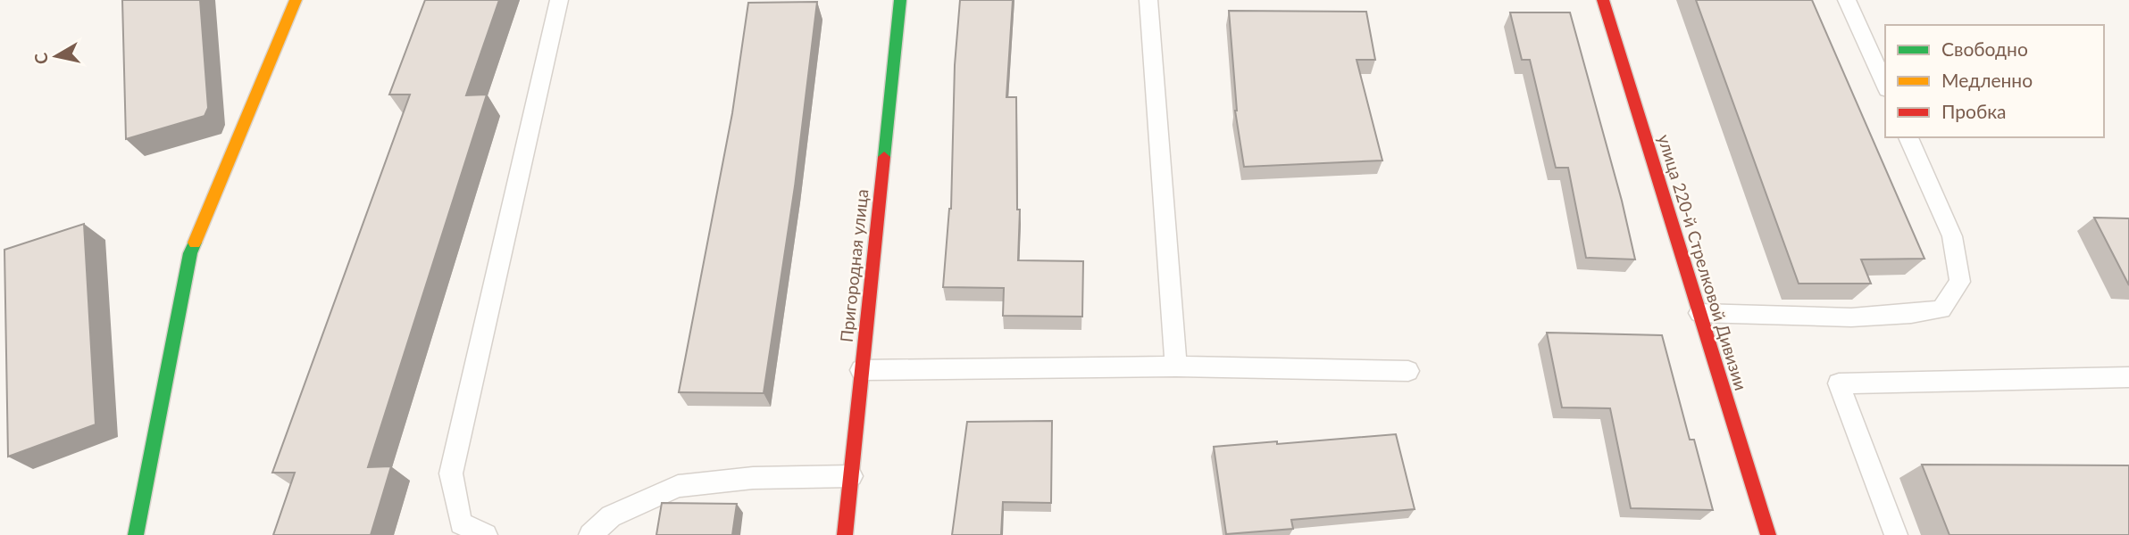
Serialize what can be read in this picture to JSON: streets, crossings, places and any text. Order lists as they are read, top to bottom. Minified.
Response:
{"streets":{"street":["улица 220-й Стрелковой Дивизии","Пригородная улица"]},"legend":["Свободно","Медленно","Пробка"],"north":"left"}
